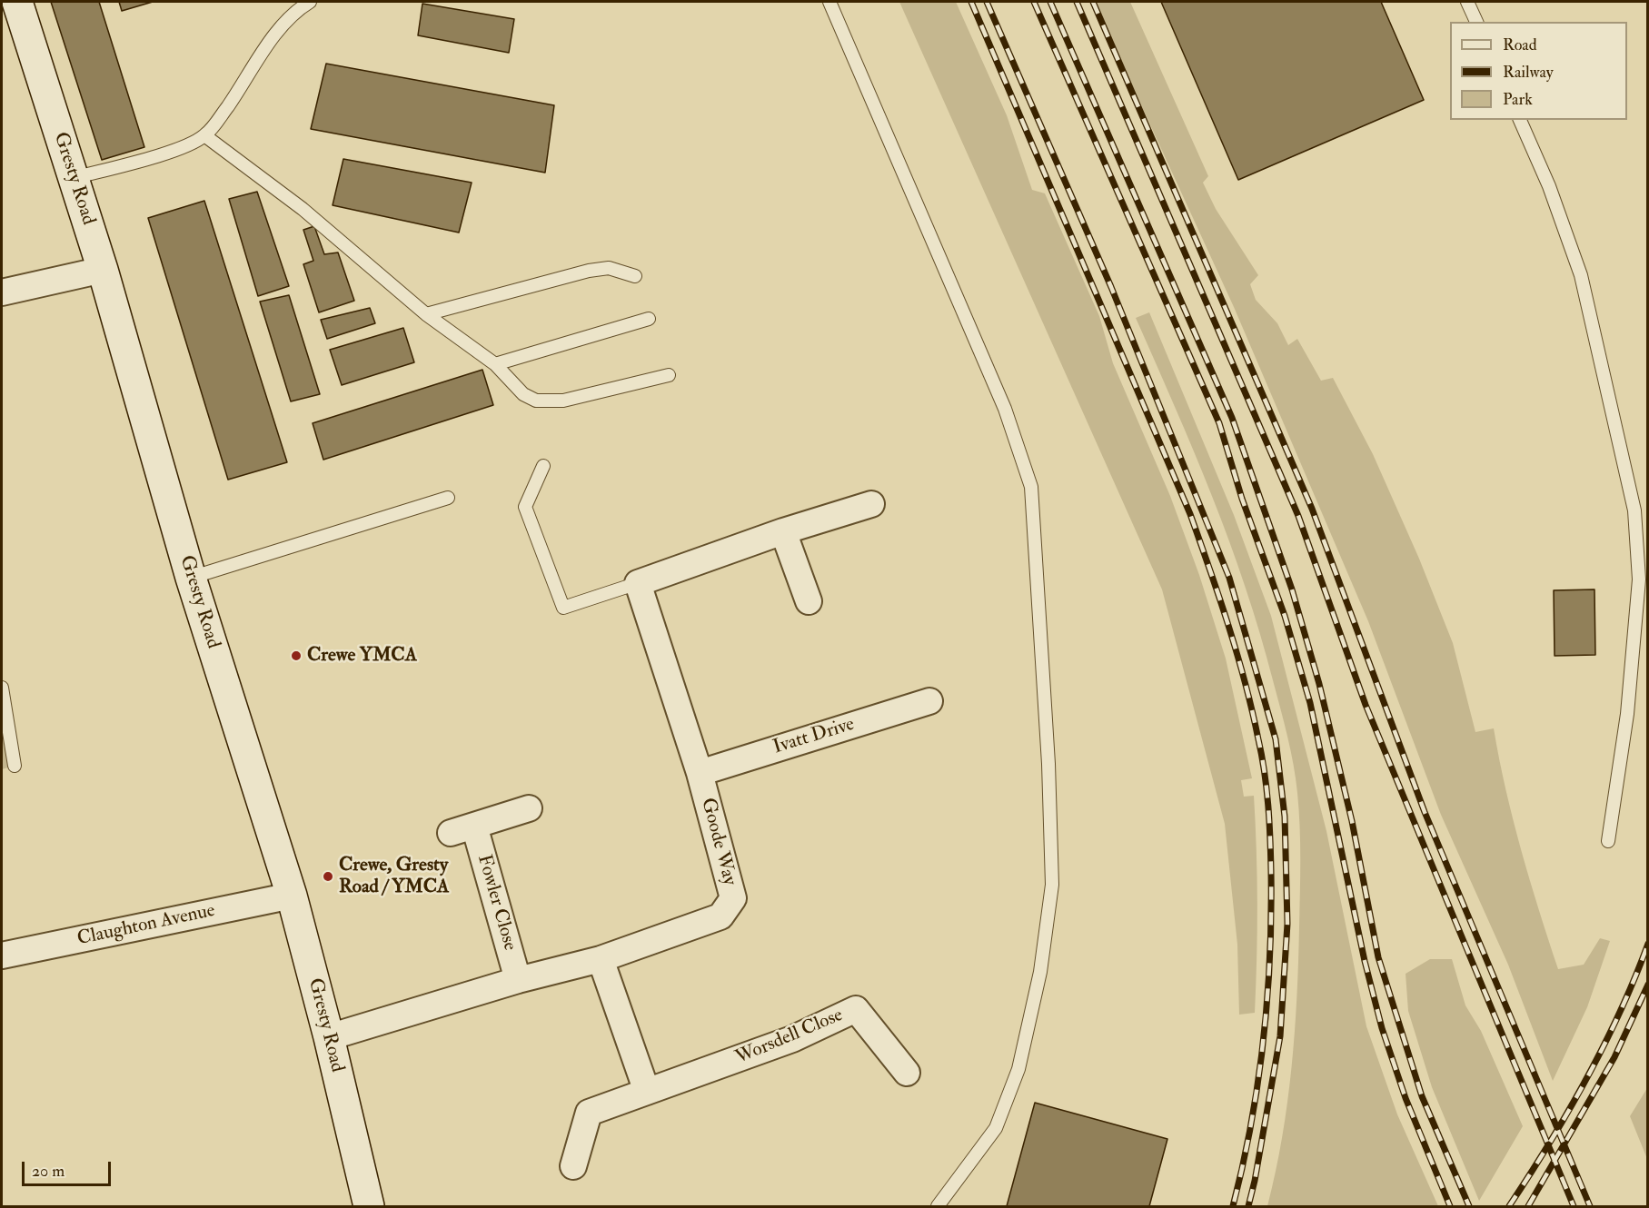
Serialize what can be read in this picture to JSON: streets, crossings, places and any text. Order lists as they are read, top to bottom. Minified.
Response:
{"streets":{"main road":["Gresty Road"],"street":["Ivatt Drive","Goode Way","Fowler Close","Claughton Avenue","Worsdell Close"]},"crossings":[["Gresty Road","Goode Way"],["Gresty Road","Claughton Avenue"],["Ivatt Drive","Goode Way"],["Goode Way","Fowler Close"]],"places":["Crewe YMCA","Crewe, Gresty Road / YMCA"],"legend":["Road","Railway","Park"],"scale_bar":"20 m"}
